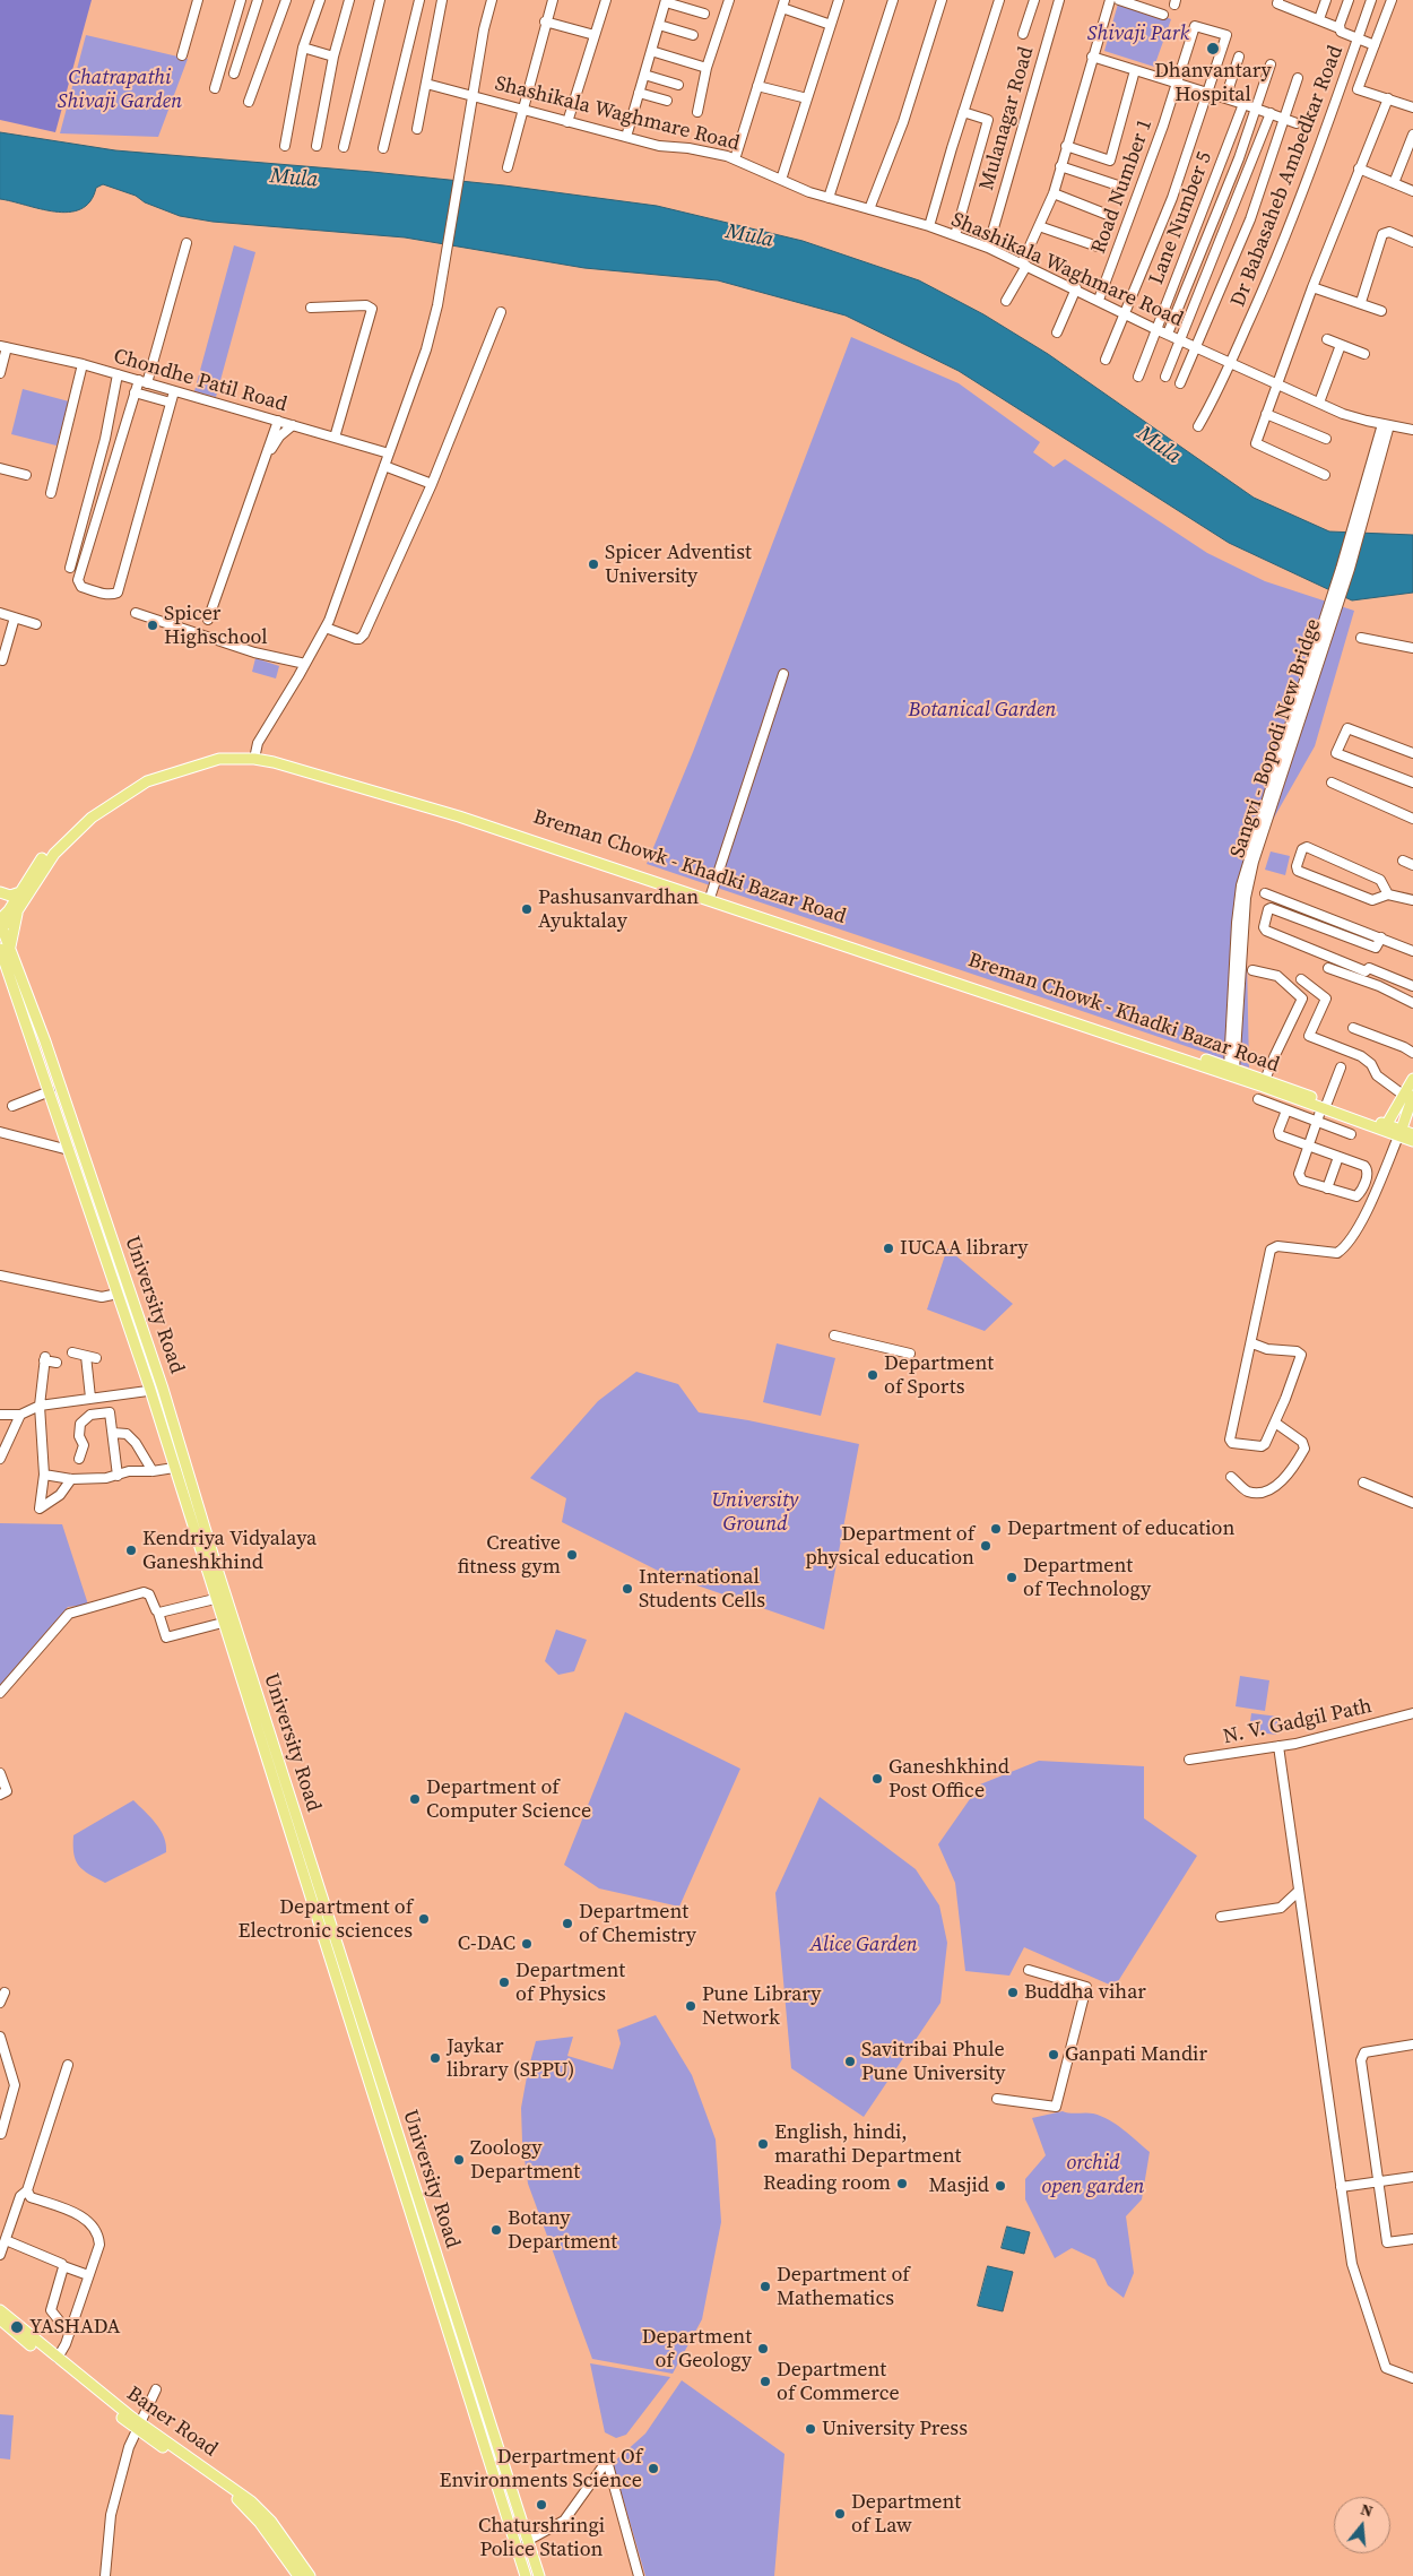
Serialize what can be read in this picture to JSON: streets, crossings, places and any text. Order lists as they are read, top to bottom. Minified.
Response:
{"streets":{"main road":["Breman Chowk - Khadki Bazar Road","University Road","Baner Road"],"street":["Shashikala Waghmare Road","Mulanagar Road","Dr Babasaheb Ambedkar Road","Road Number 1","Lane Number 5","Chondhe Patil Road","Sangvi - Bopodi New Bridge","N. V. Gadgil Path"]},"crossings":[["Shashikala Waghmare Road","Mulanagar Road"],["Shashikala Waghmare Road","Dr Babasaheb Ambedkar Road"],["Shashikala Waghmare Road","Road Number 1"],["Shashikala Waghmare Road","Lane Number 5"],["Shashikala Waghmare Road","Sangvi - Bopodi New Bridge"],["Sangvi - Bopodi New Bridge","Breman Chowk - Khadki Bazar Road"],["Breman Chowk - Khadki Bazar Road","University Road"]],"water":["Mula"],"parks":["Shivaji Park","Chatrapathi Shivaji Garden","Botanical Garden","University Ground","Alice Garden","orchid open garden"],"places":["Dhanvantary Hospital","Spicer Adventist University","Spicer Highschool","Pashusanvardhan Ayuktalay","IUCAA library","Department of Sports","Department of education","Department of physical education","Kendriya Vidyalaya Ganeshkhind","Creative fitness gym","Department of Technology","International Students Cells","Ganeshkhind Post Office","Department of Computer Science","Department of Electronic sciences","Department of Chemistry","C-DAC","Department of Physics","Buddha vihar","Pune Library Network","Ganpati Mandir","Jaykar library (SPPU)","Savitribai Phule Pune University","English, hindi, marathi Department","Zoology Department","Reading room","Masjid","Botany Department","Department of Mathematics","YASHADA","Department of Geology","Department of Commerce","University Press","Derpartment Of Environments Science","Chaturshringi Police Station","Department of Law"],"north":"top"}
